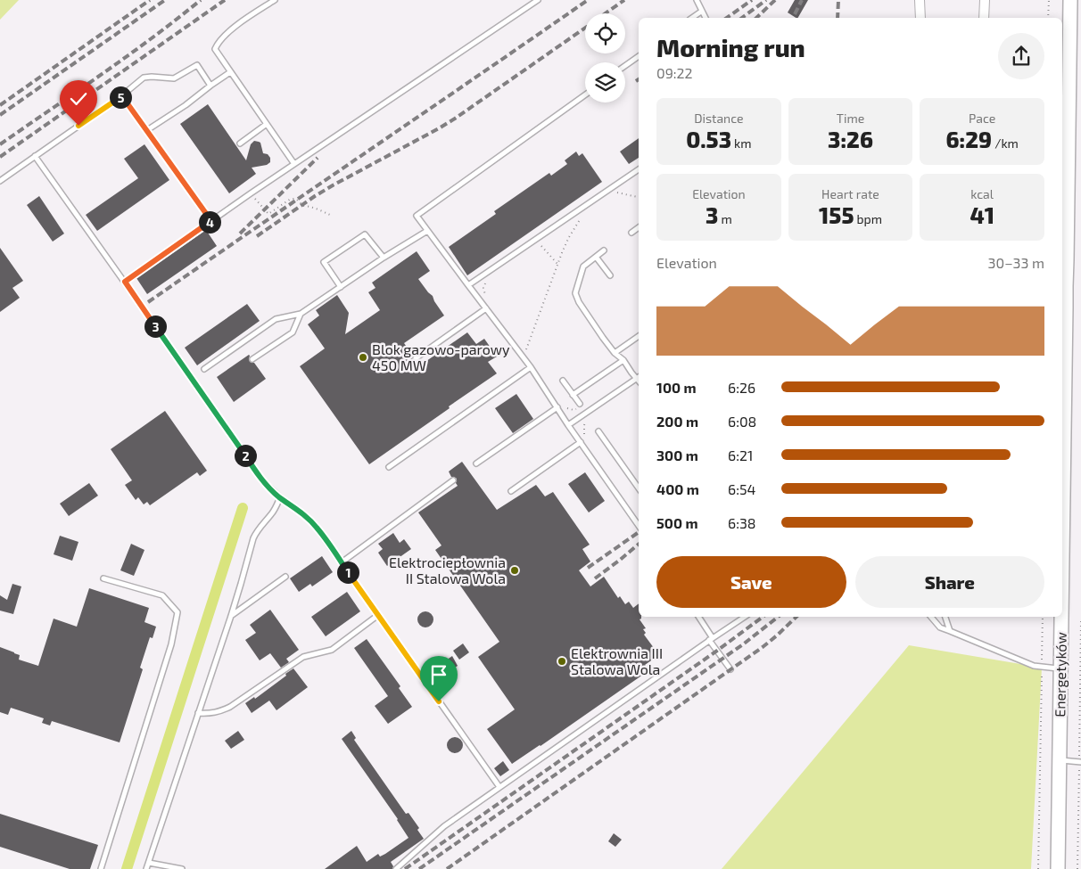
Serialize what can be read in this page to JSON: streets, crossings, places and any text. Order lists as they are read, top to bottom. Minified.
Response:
{"streets":{"main road":["Energetyków"]},"places":["Blok gazowo-parowy 450 MW","Elektrociepłownia II Stalowa Wola","Elektrownia III Stalowa Wola"],"page":{"heading":["Morning run","09:22"],"pins":["5","4","3","2","1"],"stats":[["Distance","0.53 km"],["Time","3:26"],["Pace","6:29 /km"],["Elevation","3 m"],["Heart rate","155 bpm"],["kcal","41"]],"chart":["Elevation","30–33 m"],"list":[{"name":"100 m","note":"6:26"},{"name":"200 m","note":"6:08"},{"name":"300 m","note":"6:21"},{"name":"400 m","note":"6:54"},{"name":"500 m","note":"6:38"}],"buttons":["Save","Share"]}}
